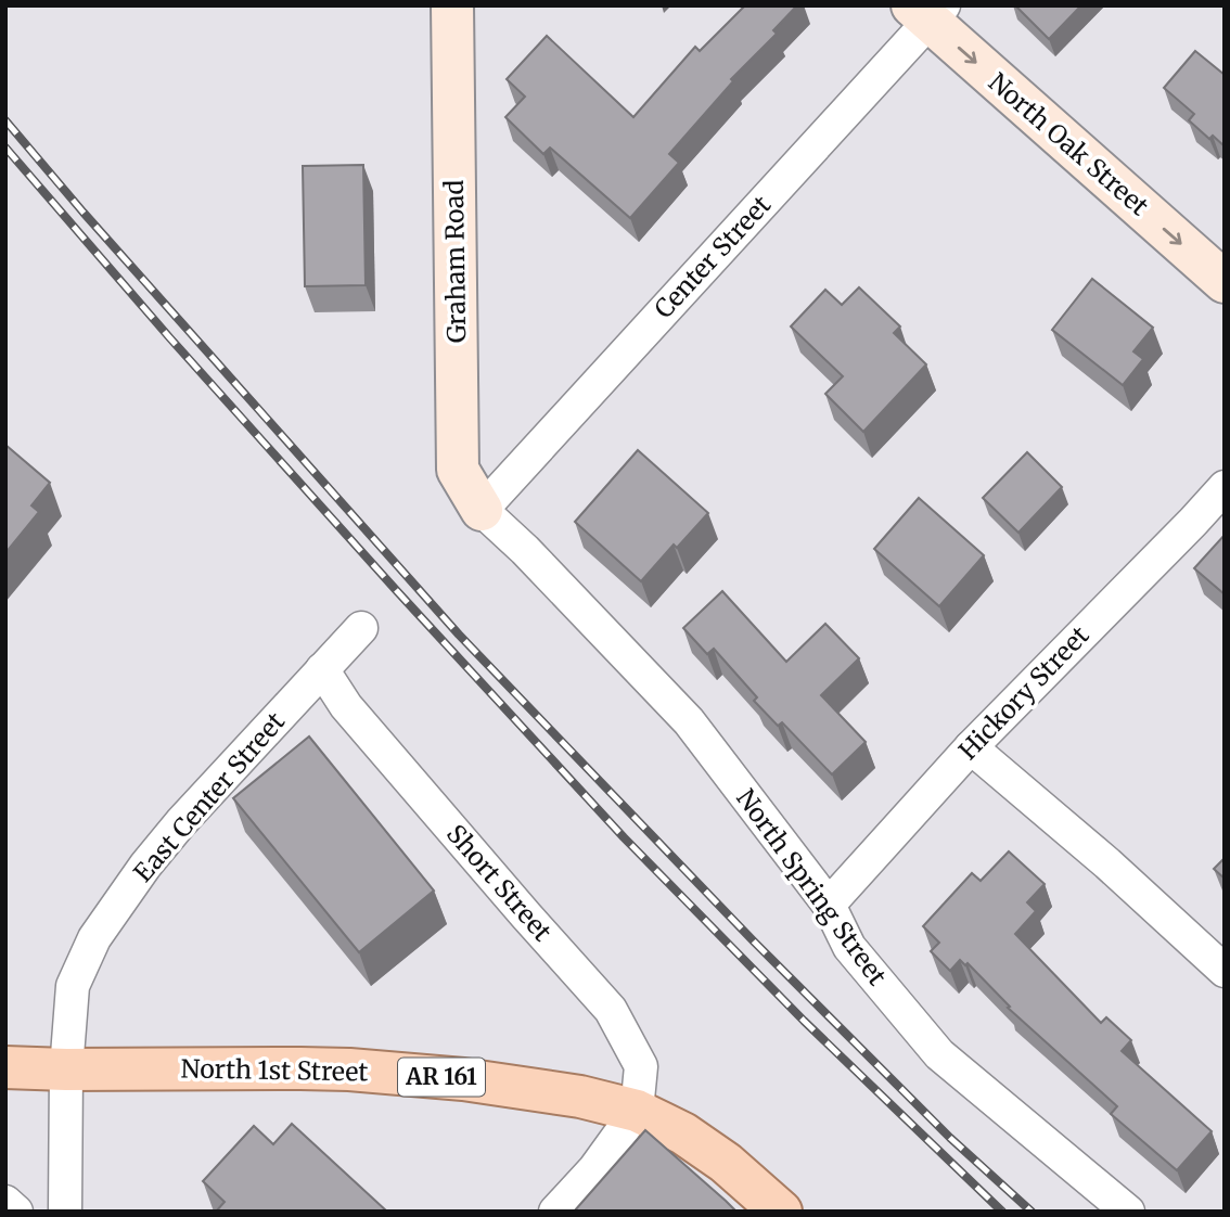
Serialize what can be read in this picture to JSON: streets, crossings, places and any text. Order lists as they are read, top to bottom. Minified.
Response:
{"streets":{"main road":["North Oak Street","Graham Road","North 1st Street","AR 161"],"street":["Center Street","Hickory Street","East Center Street","Short Street","North Spring Street"]},"crossings":[["North Oak Street","Center Street"],["Center Street","Graham Road"],["Center Street","North Spring Street"],["Graham Road","North Spring Street"],["Hickory Street","North Spring Street"],["East Center Street","Short Street"],["East Center Street","North 1st Street"],["Short Street","North 1st Street"]],"one_way":["North Oak Street"]}
